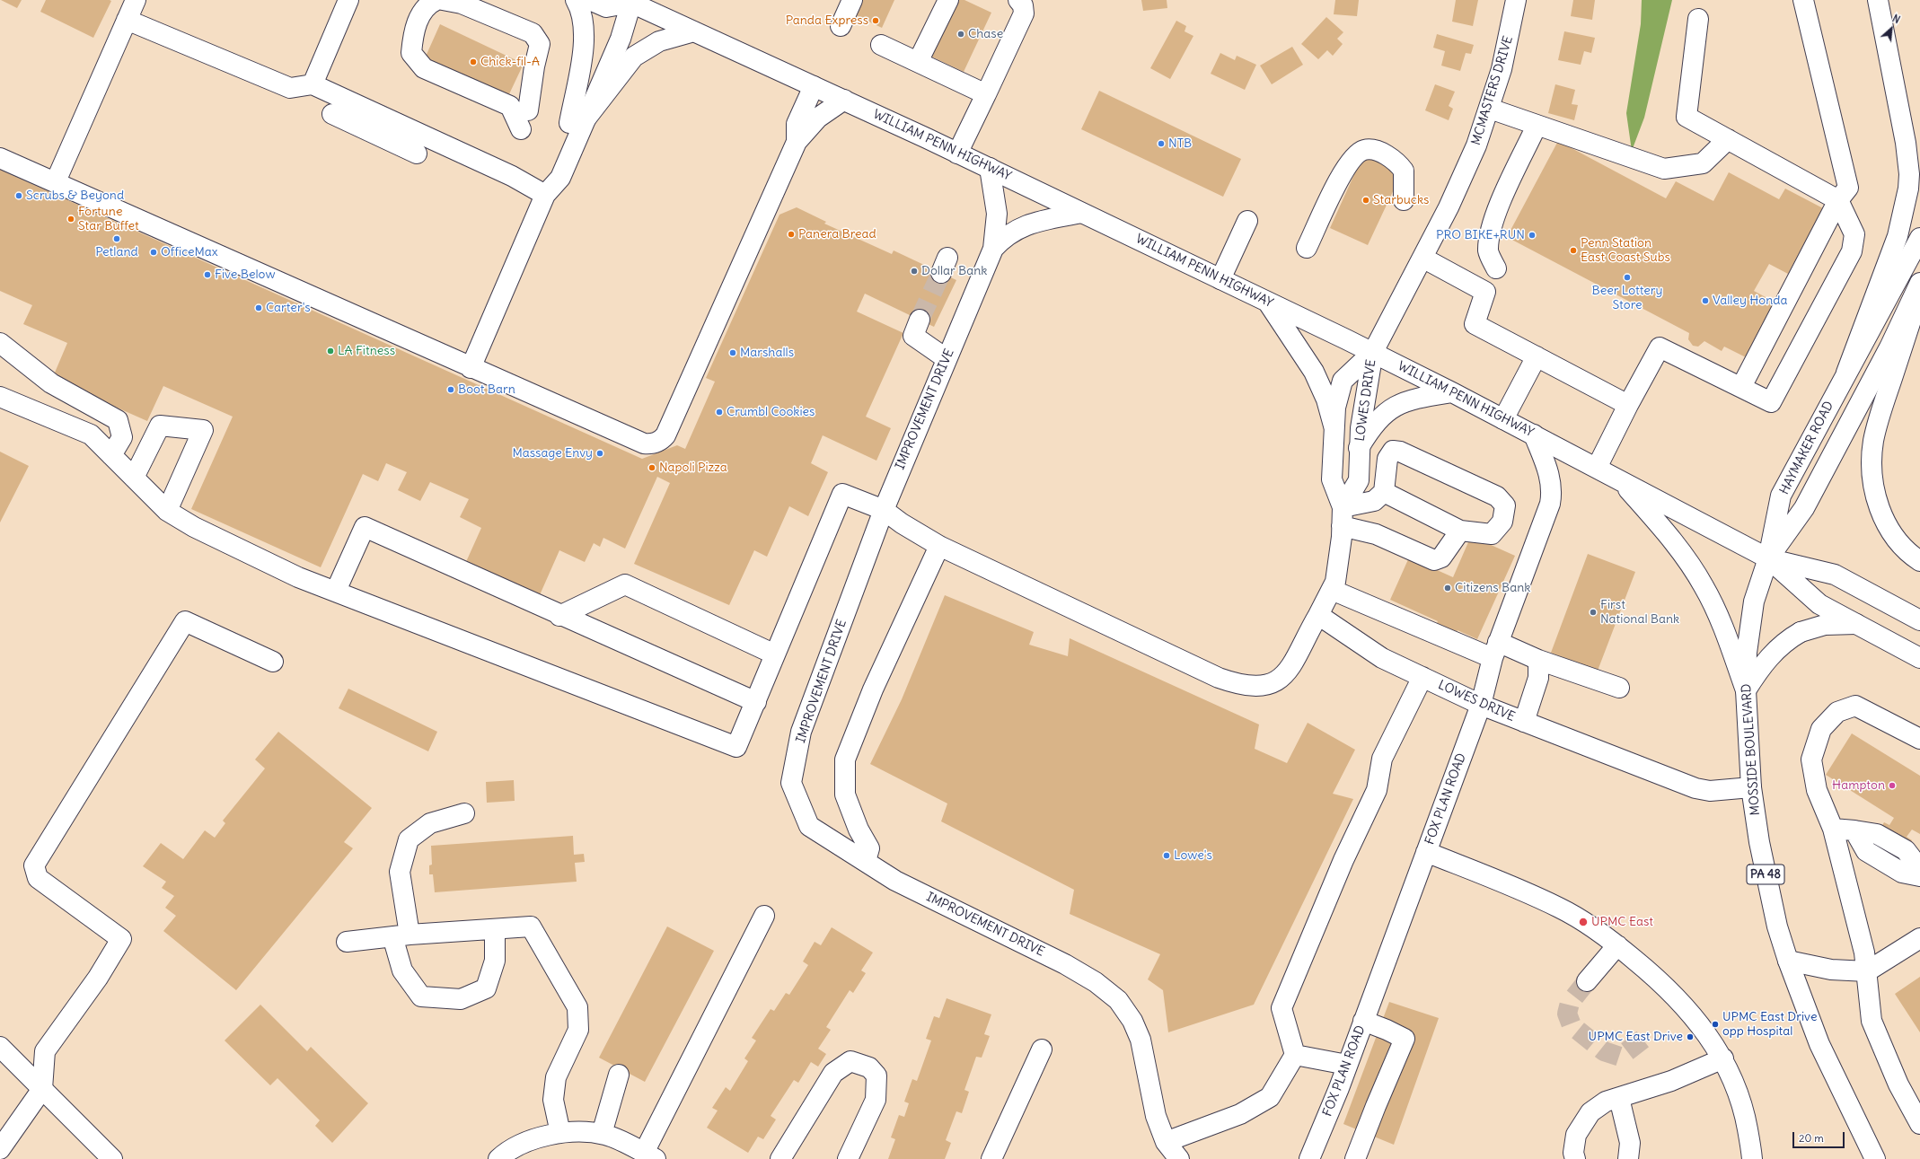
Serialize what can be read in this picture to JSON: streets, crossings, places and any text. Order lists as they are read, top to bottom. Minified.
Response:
{"streets":{"main road":["MCMASTERS DRIVE","WILLIAM PENN HIGHWAY","LOWES DRIVE","IMPROVEMENT DRIVE","HAYMAKER ROAD","MOSSIDE BOULEVARD","FOX PLAN ROAD","PA 48"]},"crossings":[["MCMASTERS DRIVE","WILLIAM PENN HIGHWAY"],["MCMASTERS DRIVE","LOWES DRIVE"],["WILLIAM PENN HIGHWAY","LOWES DRIVE"],["WILLIAM PENN HIGHWAY","HAYMAKER ROAD"],["WILLIAM PENN HIGHWAY","MOSSIDE BOULEVARD"],["WILLIAM PENN HIGHWAY","FOX PLAN ROAD"],["LOWES DRIVE","MOSSIDE BOULEVARD"],["LOWES DRIVE","FOX PLAN ROAD"],["HAYMAKER ROAD","MOSSIDE BOULEVARD"]],"places":["Panda Express","Chase","Chick-fil-A","NTB","Scrubs & Beyond","Starbucks","Fortune Star Buffet","Panera Bread","PRO BIKE+RUN","Petland","Penn Station East Coast Subs","OfficeMax","Dollar Bank","Five Below","Beer Lottery Store","Valley Honda","Carter's","LA Fitness","Marshalls","Boot Barn","Crumbl Cookies","Massage Envy","Napoli Pizza","Citizens Bank","First National Bank","Hampton","Lowe's","UPMC East","UPMC East Drive opp Hospital","UPMC East Drive"],"scale_bar":"20 m","north":"top right"}
